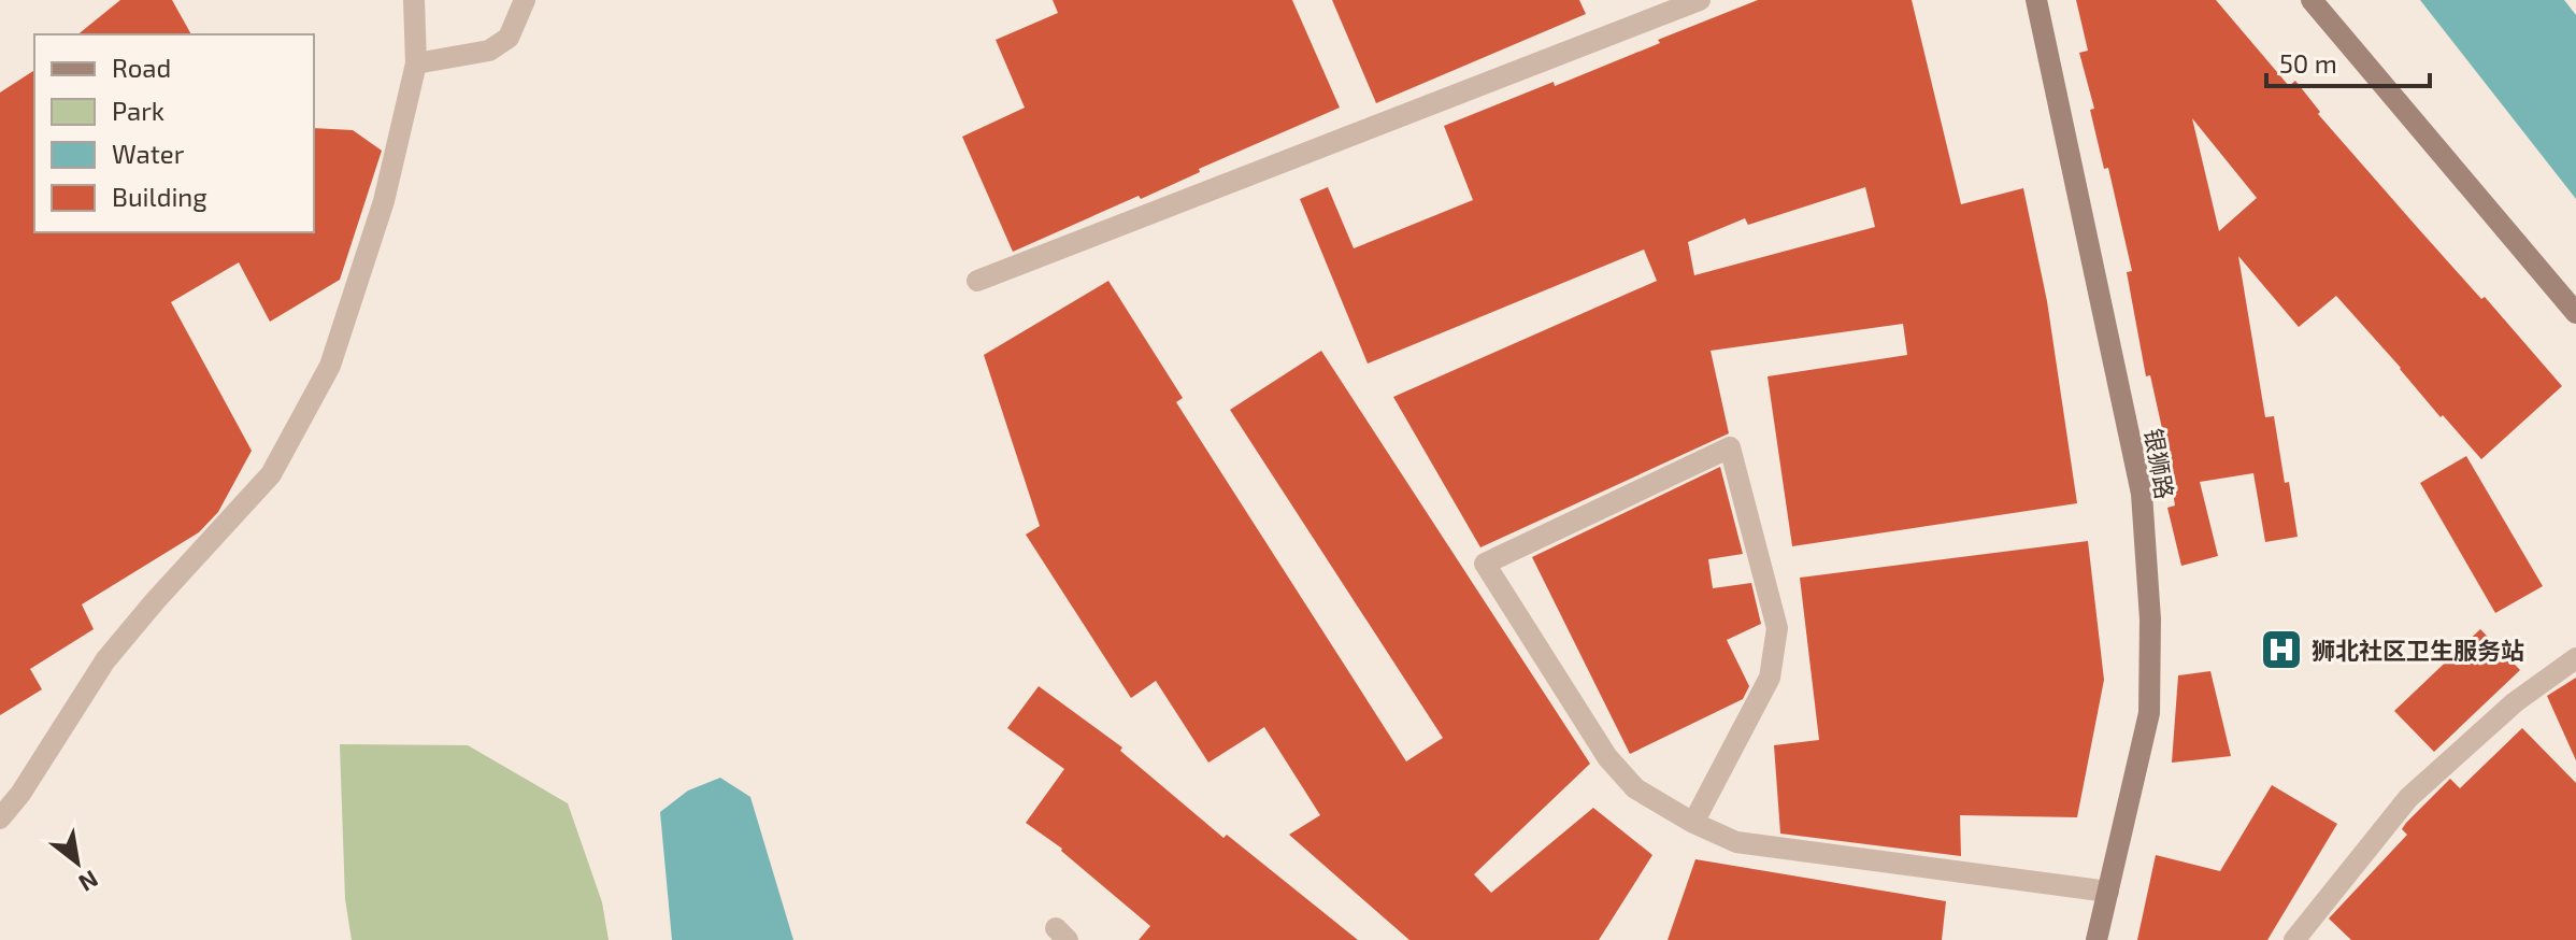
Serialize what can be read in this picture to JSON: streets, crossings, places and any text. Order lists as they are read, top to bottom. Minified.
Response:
{"streets":{"main road":["银狮路"]},"places":{"hospital":["狮北社区卫生服务站"]},"legend":["Road","Park","Water","Building"],"scale_bar":"50 m","north":"bottom right"}
